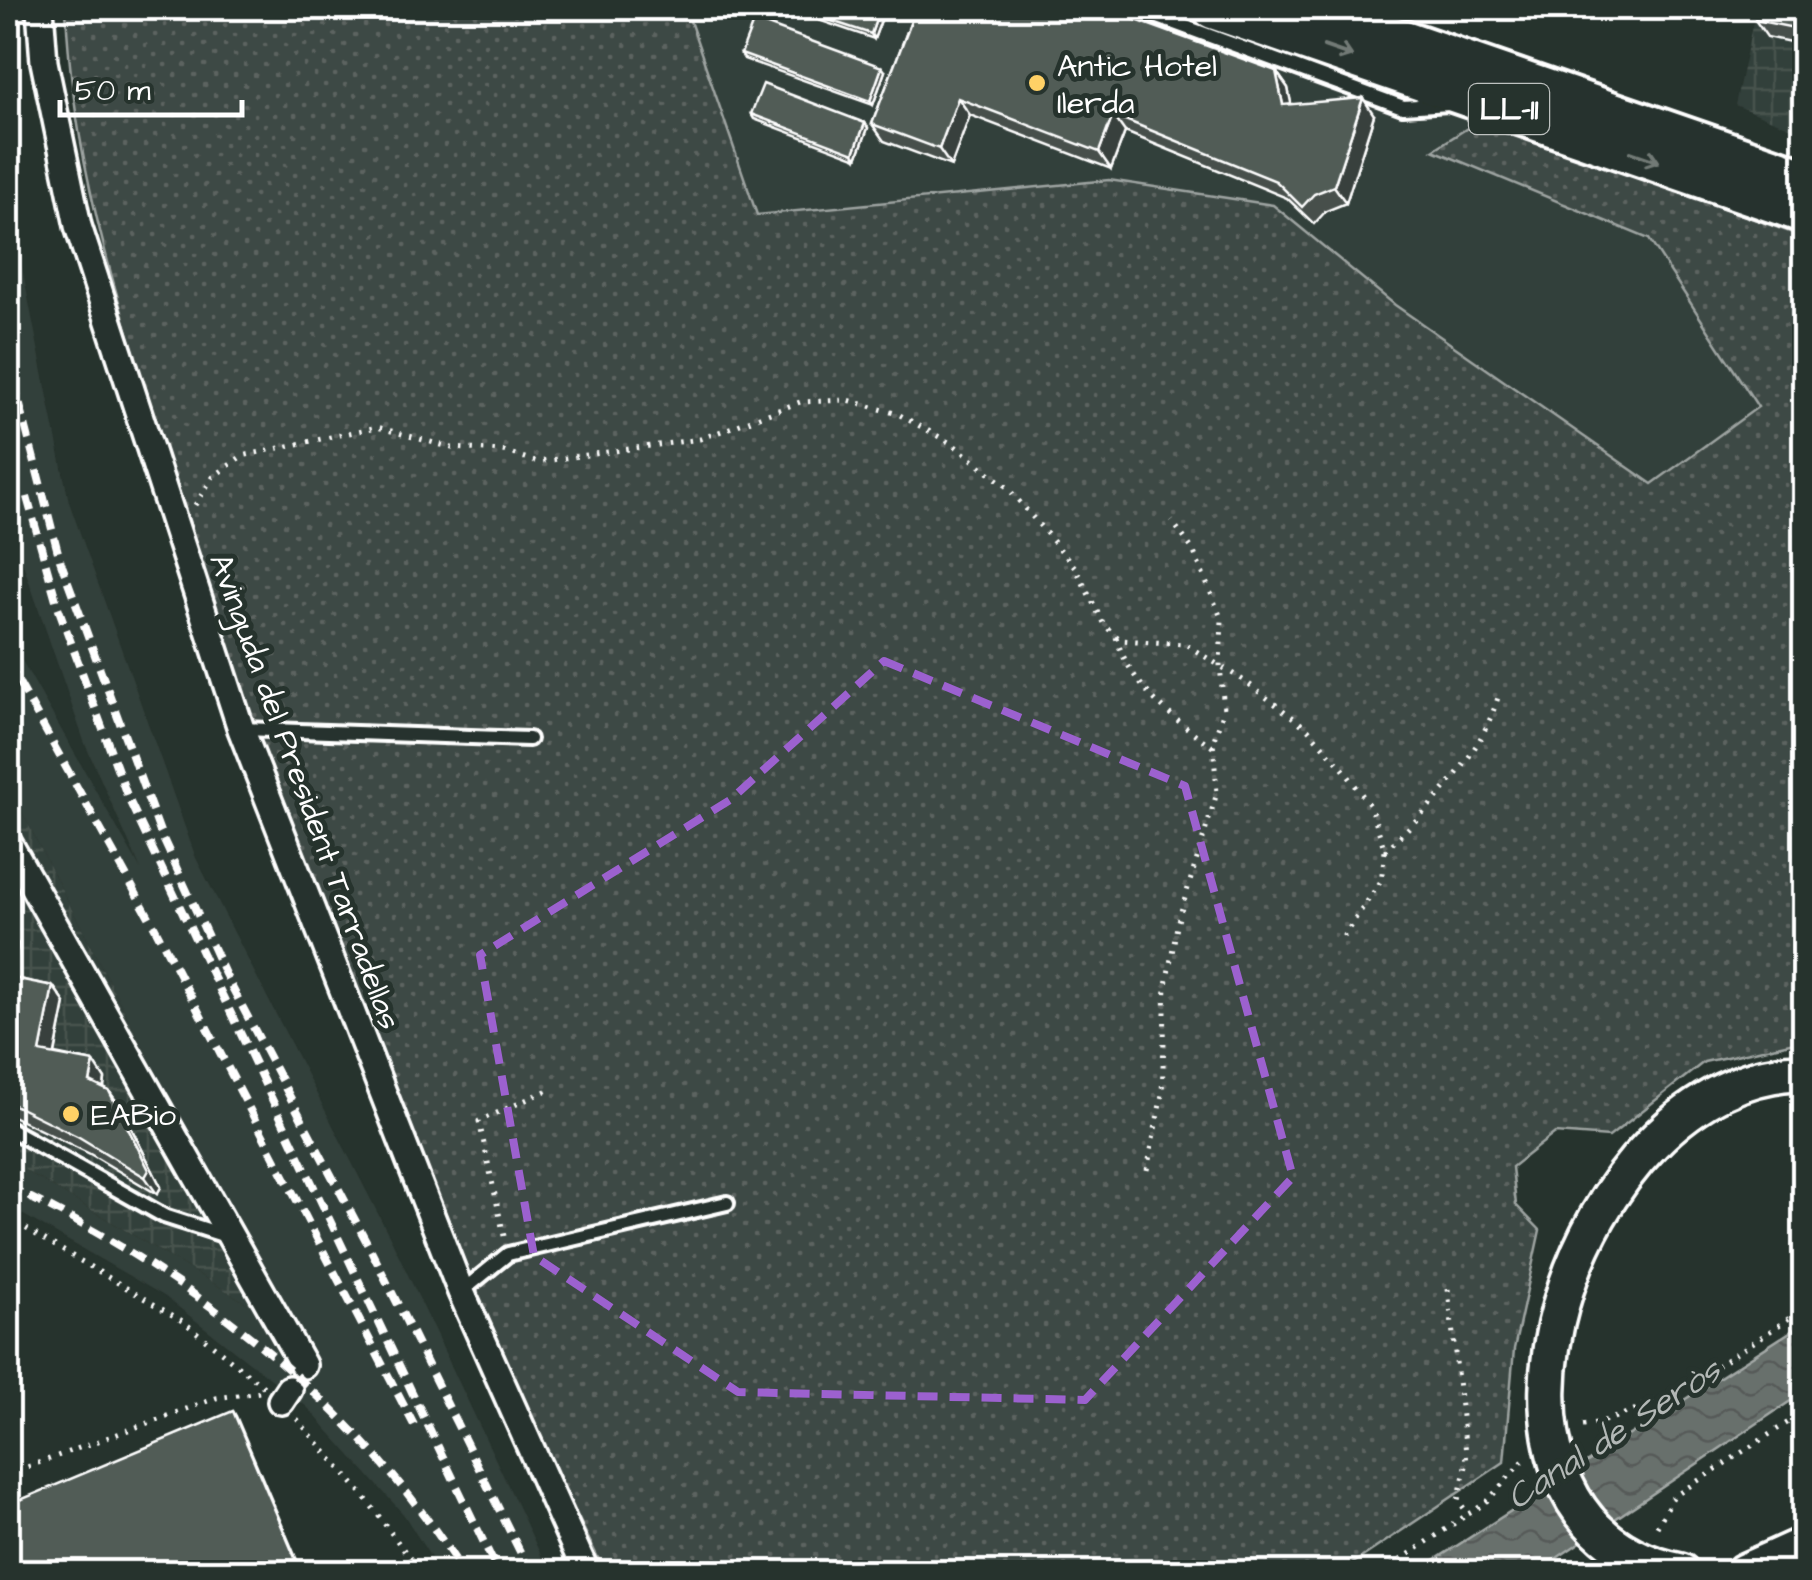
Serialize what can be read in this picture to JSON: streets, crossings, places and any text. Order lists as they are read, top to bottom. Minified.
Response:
{"streets":{"main road":["LL-11"],"street":["Avinguda del President Tarradellas"]},"water":["Canal de Seròs"],"places":["Antic Hotel Ilerda","EABio"],"scale_bar":"50 m"}
